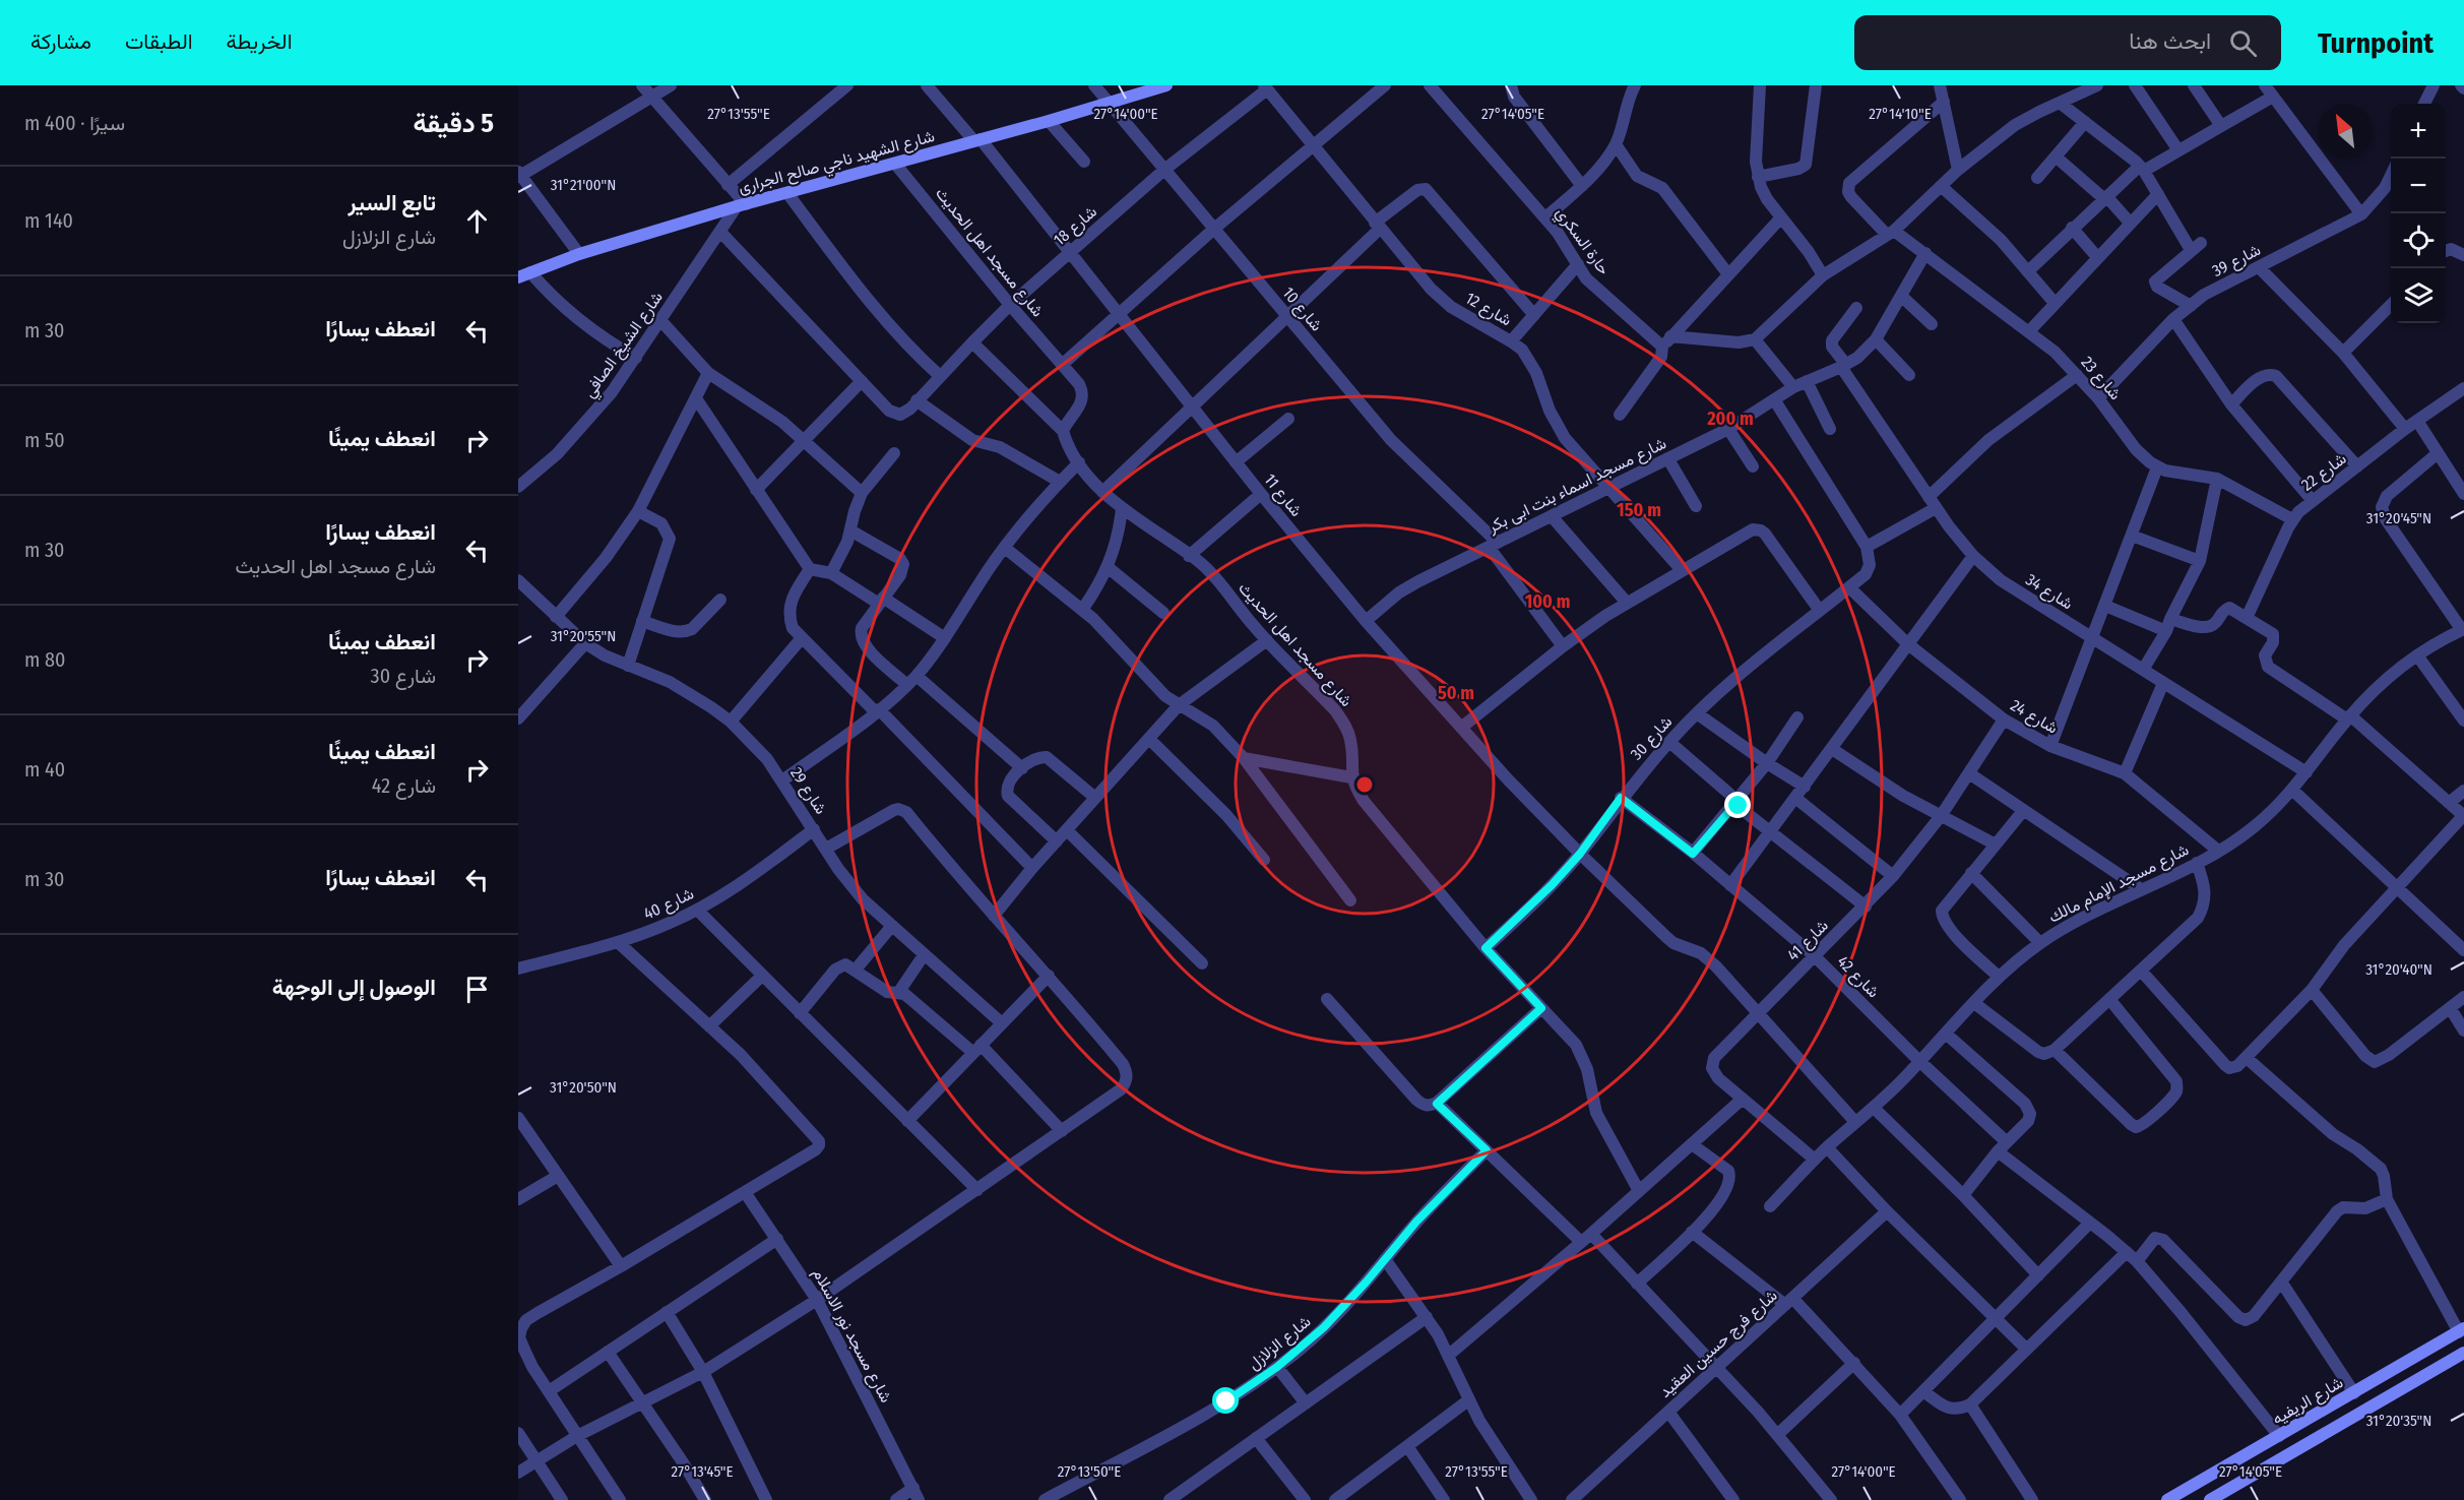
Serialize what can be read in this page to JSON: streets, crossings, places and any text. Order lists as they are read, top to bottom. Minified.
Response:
{"streets":{"street":["شارع الشهيد ناجي صالح الجرارى","شارع 18","حارة السكري","شارع مسجد اهل الحديث","شارع 39","شارع 10","شارع 12","شارع الشيخ الصافي","شارع 23","شارع 22","شارع مسجد اسماء بنت ابى بكر","شارع 11","شارع 34","شارع 24","شارع 30","شارع 29","شارع مسجد الإمام مالك","شارع 40","شارع 41","شارع 42","شارع مسجد نور الاسلام","شارع الزلازل","شارع فرج حسين العقيد","شارع الريفيه"]},"crossings":[["شارع الشهيد ناجي صالح الجرارى","شارع مسجد اهل الحديث"],["شارع الشهيد ناجي صالح الجرارى","شارع 10"],["شارع الشهيد ناجي صالح الجرارى","شارع الشيخ الصافي"],["شارع الشهيد ناجي صالح الجرارى","شارع 11"],["شارع 18","شارع مسجد اهل الحديث"],["شارع 18","شارع 10"],["شارع 18","شارع 12"],["شارع 18","شارع 11"],["شارع مسجد اهل الحديث","شارع 30"],["شارع 39","شارع 23"],["شارع 10","شارع مسجد اسماء بنت ابى بكر"],["شارع 12","شارع مسجد اسماء بنت ابى بكر"],["شارع 23","شارع 22"],["شارع 23","شارع مسجد اسماء بنت ابى بكر"],["شارع مسجد اسماء بنت ابى بكر","شارع 11"],["شارع مسجد اسماء بنت ابى بكر","شارع 34"],["شارع 11","شارع 30"],["شارع 11","شارع مسجد الإمام مالك"],["شارع 11","شارع 41"],["شارع 34","شارع مسجد الإمام مالك"],["شارع 24","شارع 30"],["شارع 24","شارع مسجد الإمام مالك"],["شارع 24","شارع 41"],["شارع 30","شارع 42"],["شارع 29","شارع 40"],["شارع مسجد الإمام مالك","شارع 41"],["شارع مسجد الإمام مالك","شارع 42"],["شارع 41","شارع 42"],["شارع 42","شارع الريفيه"]],"north":"top left","page":{"header":"Turnpoint","search":"ابحث هنا","nav":["الخريطة","الطبقات","مشاركة"],"heading":["5 دقيقة","سيرًا · 400 m"],"map_buttons":["+","−"],"list":[["تابع السير","شارع الزلازل","140 m"],["انعطف يسارًا","30 m"],["انعطف يمينًا","50 m"],["انعطف يسارًا","شارع مسجد اهل الحديث","30 m"],["انعطف يمينًا","شارع 30","80 m"],["انعطف يمينًا","شارع 42","40 m"],["انعطف يسارًا","30 m"],"الوصول إلى الوجهة"]},"coordinates":["27°13'55\"E","27°14'00\"E","27°14'05\"E","27°14'10\"E","31°21'00\"N","31°20'45\"N","31°20'55\"N","31°20'40\"N","31°20'50\"N","31°20'35\"N","27°13'45\"E","27°13'50\"E"],"rings":["200 m","150 m","100 m","50 m"]}
